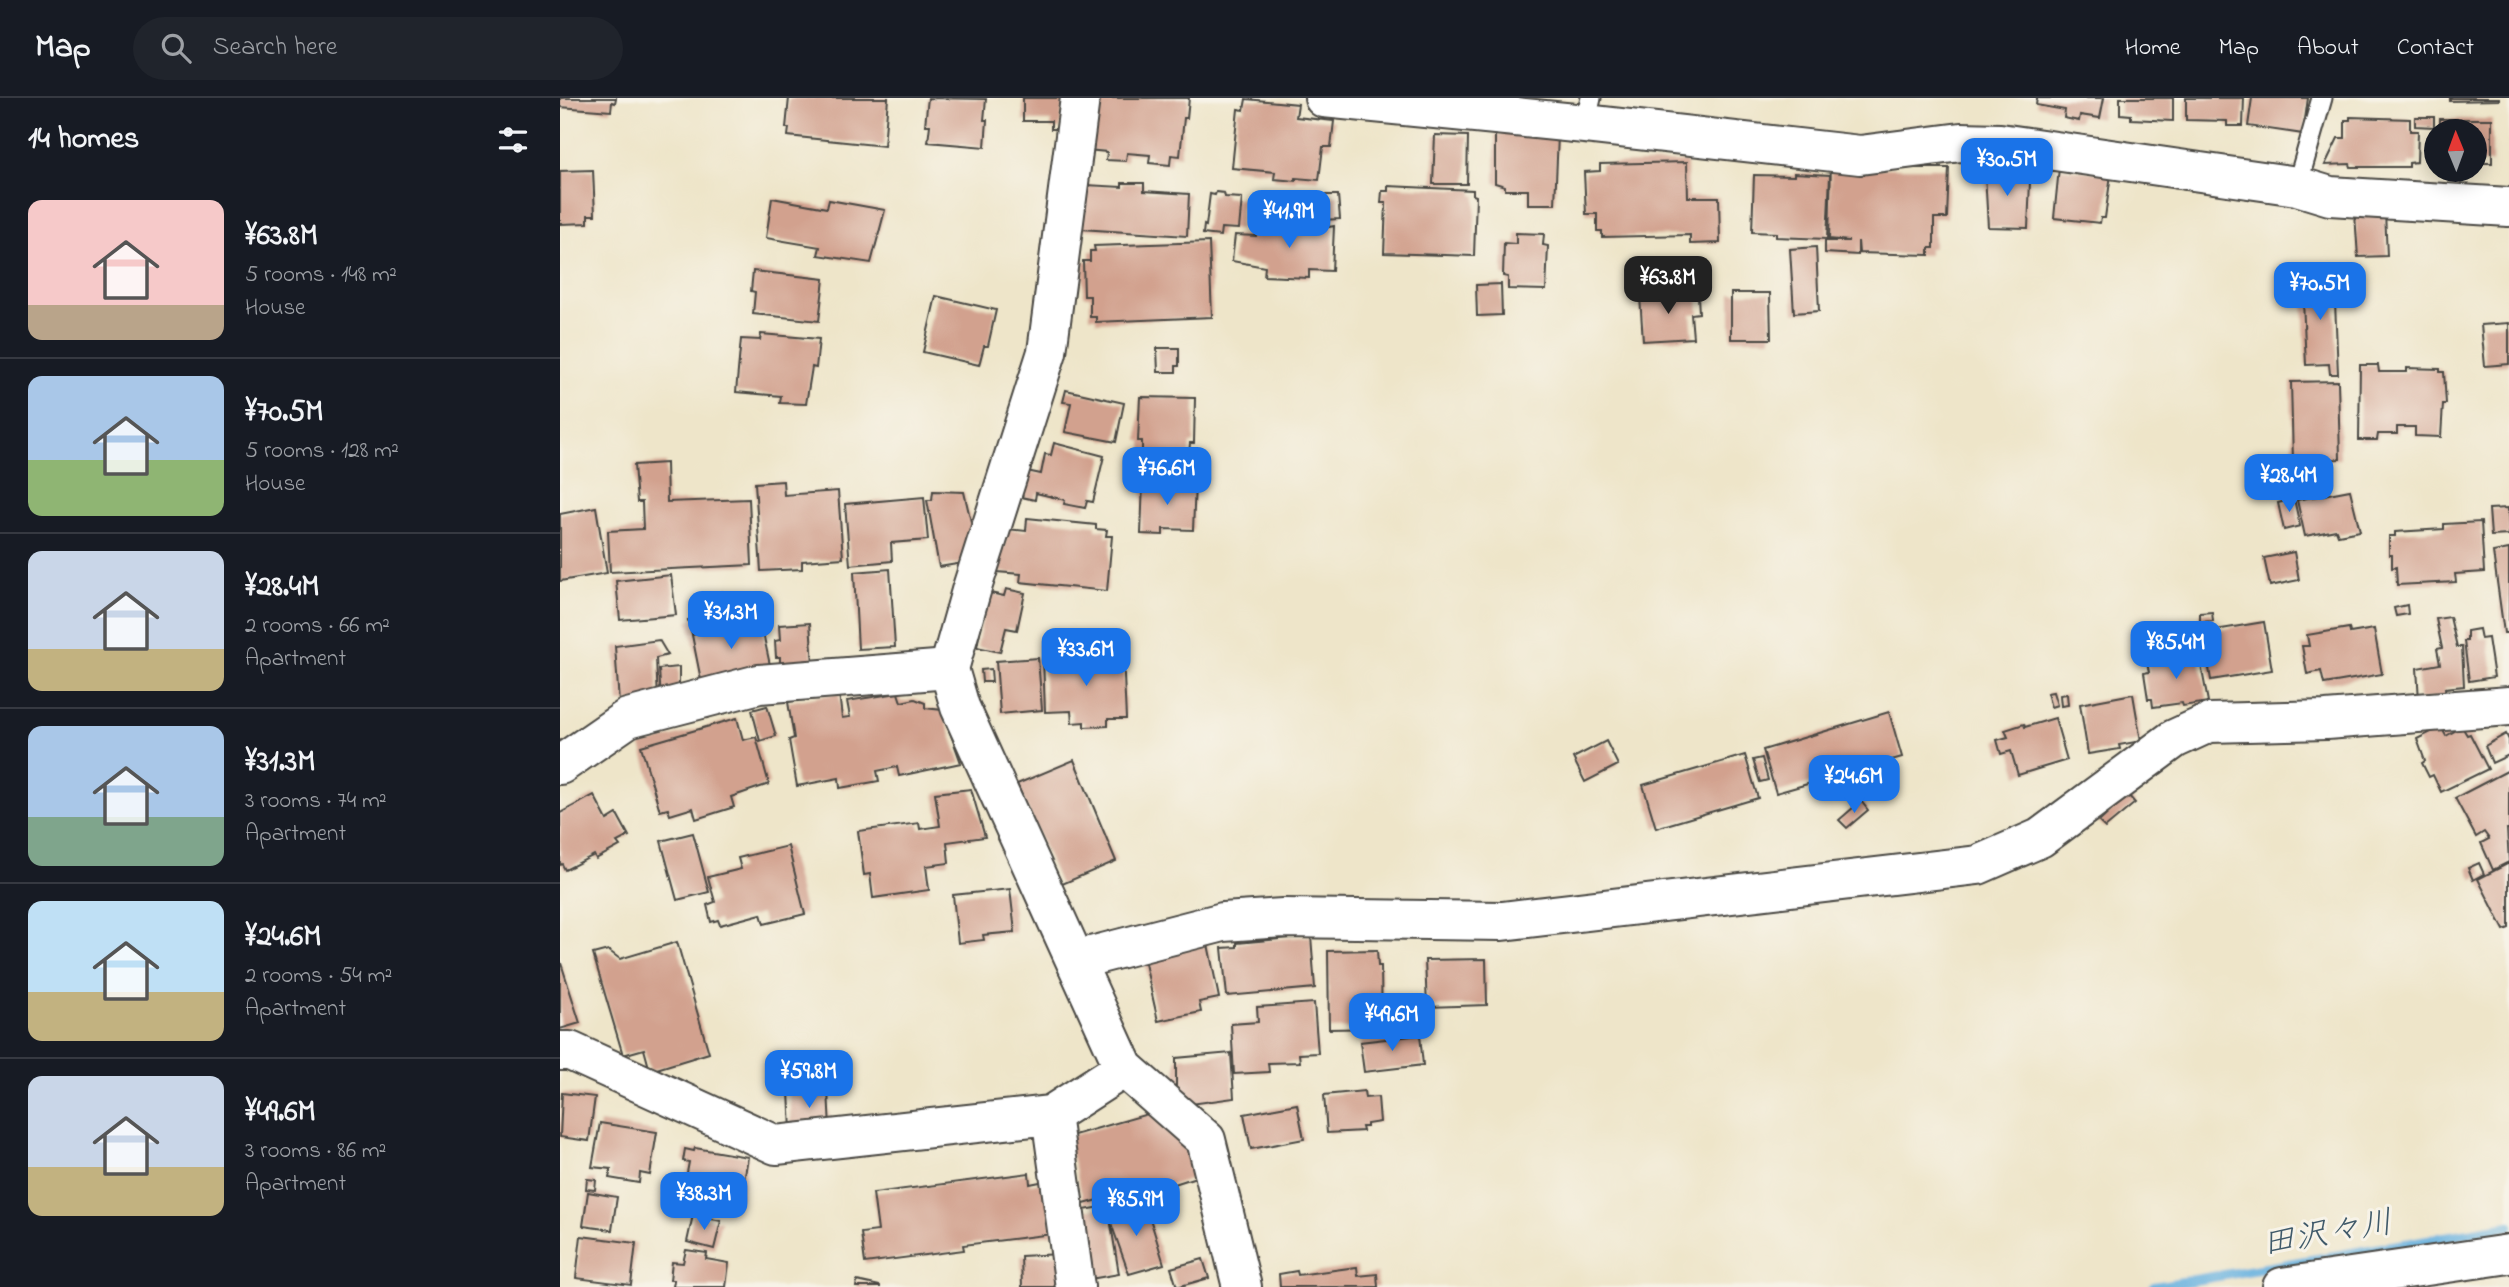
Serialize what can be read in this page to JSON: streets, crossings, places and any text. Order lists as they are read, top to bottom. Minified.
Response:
{"water":["田沢々川"],"north":"top","page":{"header":"Map","search":"Search here","nav":["Home","Map","About","Contact"],"heading":"14 homes","price":["¥30.5M","¥41.9M","¥63.8M","¥70.5M","¥76.6M","¥28.4M","¥31.3M","¥85.4M","¥33.6M","¥24.6M","¥49.6M","¥59.8M","¥38.3M","¥85.9M"],"list":[{"name":"¥63.8M","note":"5 rooms · 148 m² · House"},{"name":"¥70.5M","note":"5 rooms · 128 m² · House"},{"name":"¥28.4M","note":"2 rooms · 66 m² · Apartment"},{"name":"¥31.3M","note":"3 rooms · 74 m² · Apartment"},{"name":"¥24.6M","note":"2 rooms · 54 m² · Apartment"},{"name":"¥49.6M","note":"3 rooms · 86 m² · Apartment"}]}}
